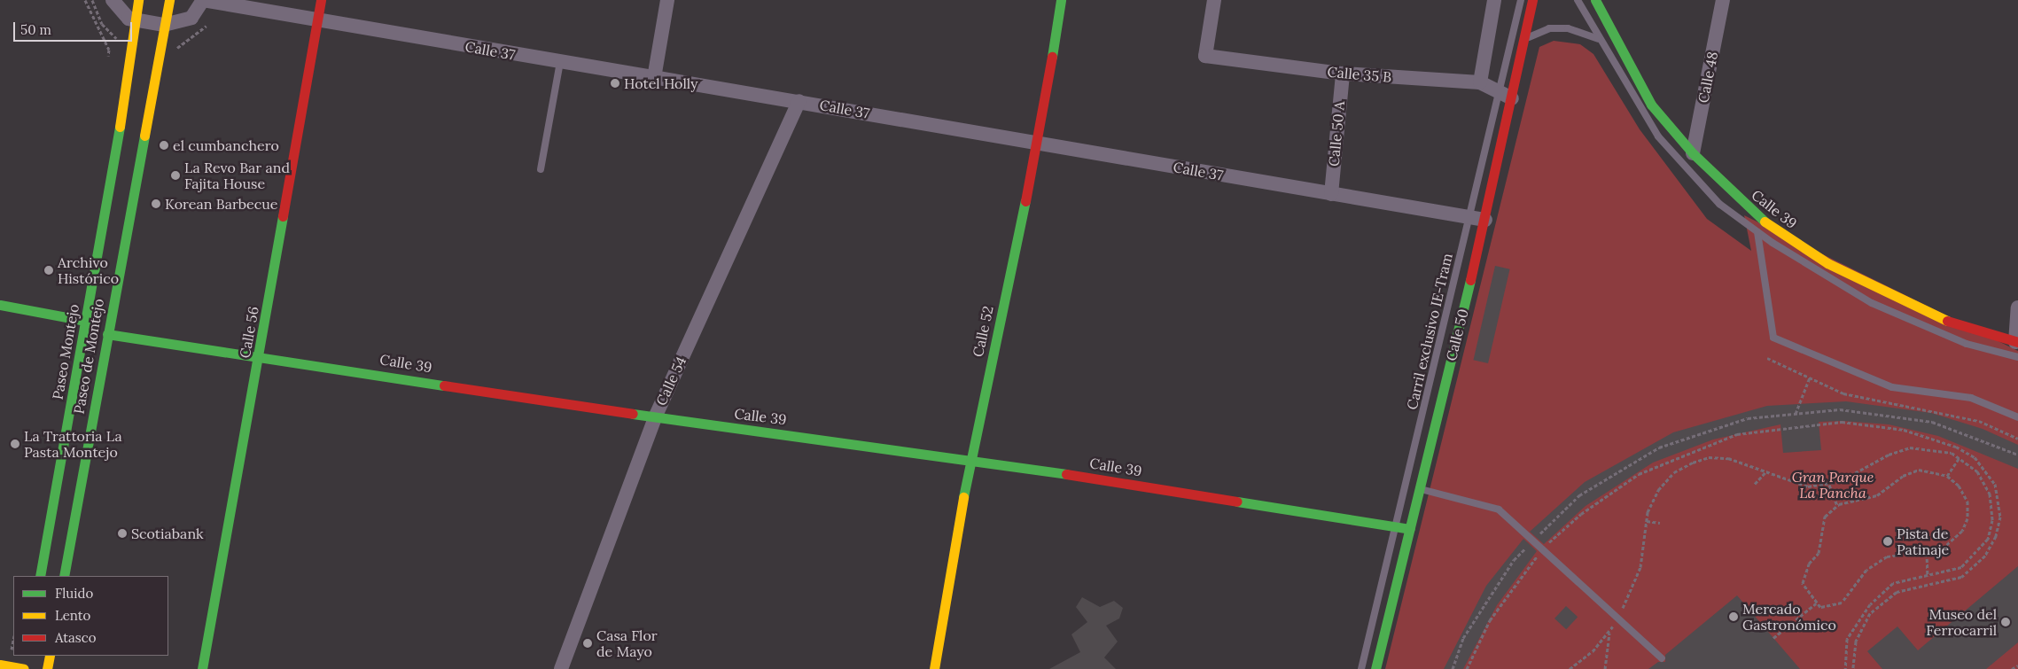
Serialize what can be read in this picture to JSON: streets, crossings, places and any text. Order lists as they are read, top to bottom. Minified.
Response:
{"streets":{"main road":["Calle 39","Calle 52","Calle 56","Calle 50","Paseo Montejo","Paseo de Montejo"],"street":["Calle 37","Calle 35 B","Calle 48","Calle 50 A","Calle 54"],"lane":["Carril exclusivo IE-Tram"]},"crossings":[["Calle 37","Calle 50 A"],["Calle 37","Calle 52"],["Calle 37","Carril exclusivo IE-Tram"],["Calle 37","Calle 56"],["Calle 37","Calle 50"],["Calle 37","Calle 54"],["Calle 35 B","Calle 50 A"],["Calle 35 B","Carril exclusivo IE-Tram"],["Calle 35 B","Calle 50"],["Calle 48","Calle 39"],["Calle 39","Calle 52"],["Calle 39","Carril exclusivo IE-Tram"],["Calle 39","Calle 56"],["Calle 39","Calle 50"],["Calle 39","Paseo de Montejo"],["Calle 39","Calle 54"],["Carril exclusivo IE-Tram","Calle 50"]],"parks":["Gran Parque La Pancha"],"places":["Hotel Holly","el cumbanchero","La Revo Bar and Fajita House","Korean Barbecue","Archivo Histórico","La Trattoria La Pasta Montejo","Scotiabank","Pista de Patinaje","Mercado Gastronómico","Museo del Ferrocarril","Casa Flor de Mayo"],"legend":["Fluido","Lento","Atasco"],"scale_bar":"50 m"}
